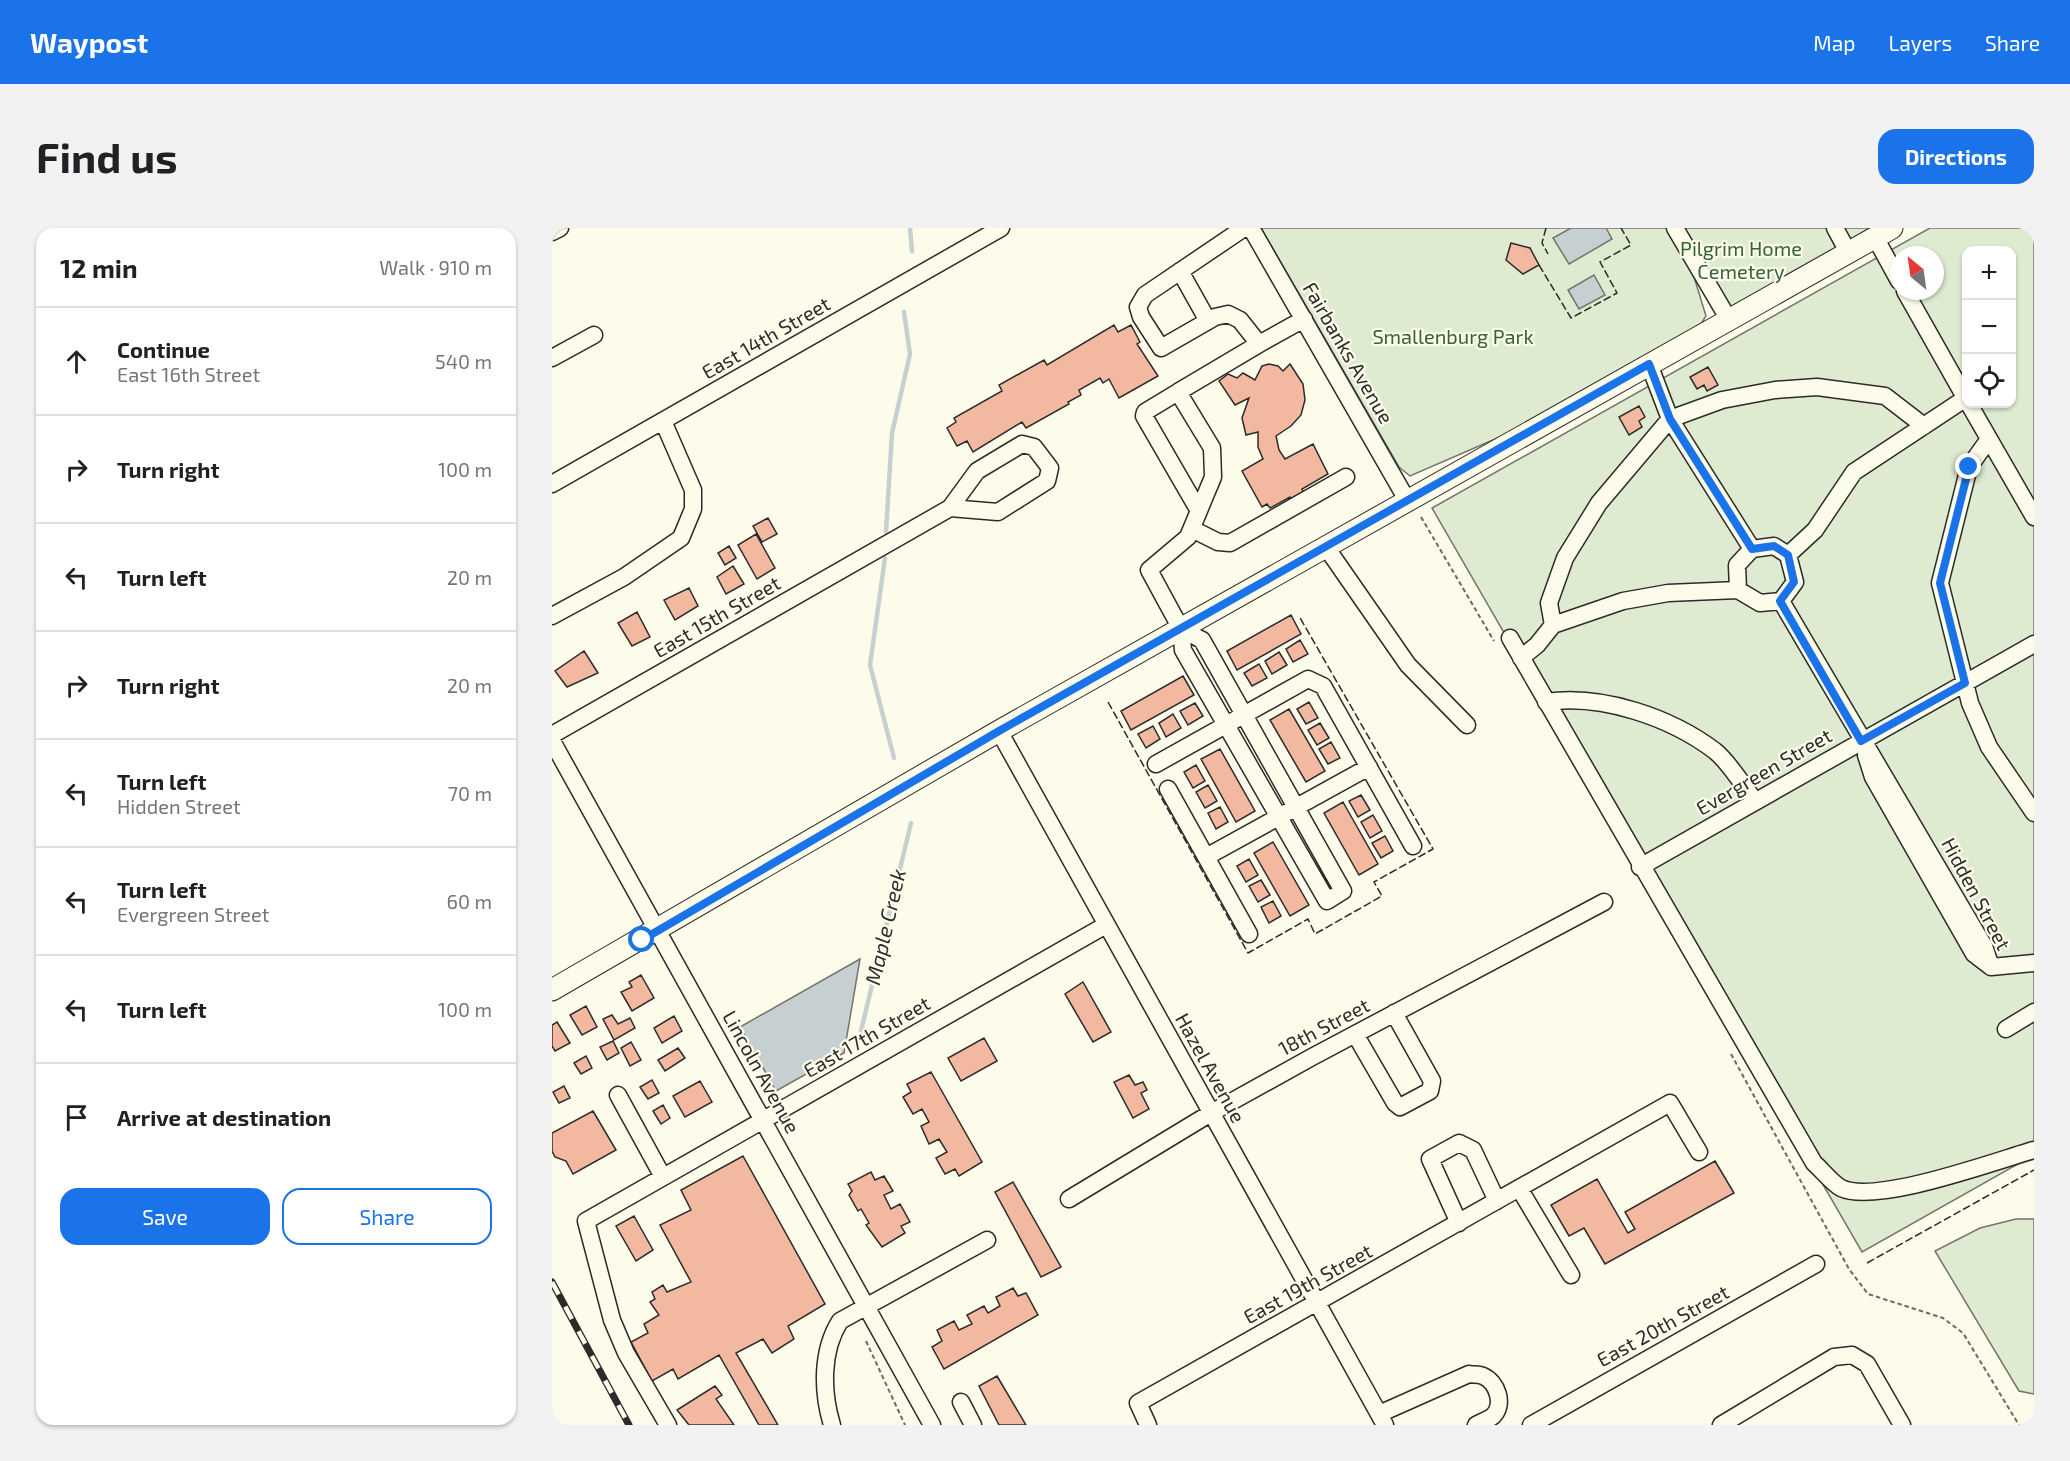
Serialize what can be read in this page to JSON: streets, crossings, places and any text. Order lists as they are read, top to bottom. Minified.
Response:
{"streets":{"street":["East 14th Street","Fairbanks Avenue","East 15th Street","Evergreen Street","Hidden Street","18th Street","East 17th Street","Hazel Avenue","Lincoln Avenue","East 19th Street","East 20th Street"]},"crossings":[["Evergreen Street","Hidden Street"],["18th Street","Hazel Avenue"],["East 17th Street","Hazel Avenue"],["East 17th Street","Lincoln Avenue"],["Hazel Avenue","East 19th Street"]],"water":["Maple Creek"],"parks":["Pilgrim Home Cemetery","Smallenburg Park"],"north":"top left","page":{"header":"Waypost","nav":["Map","Layers","Share"],"buttons":["Directions",["Save","Share"]],"title":"Find us","heading":["12 min","Walk · 910 m"],"map_buttons":["+","−"],"list":[["Continue","East 16th Street","540 m"],["Turn right","100 m"],["Turn left","20 m"],["Turn right","20 m"],["Turn left","Hidden Street","70 m"],["Turn left","Evergreen Street","60 m"],["Turn left","100 m"],"Arrive at destination"]}}
